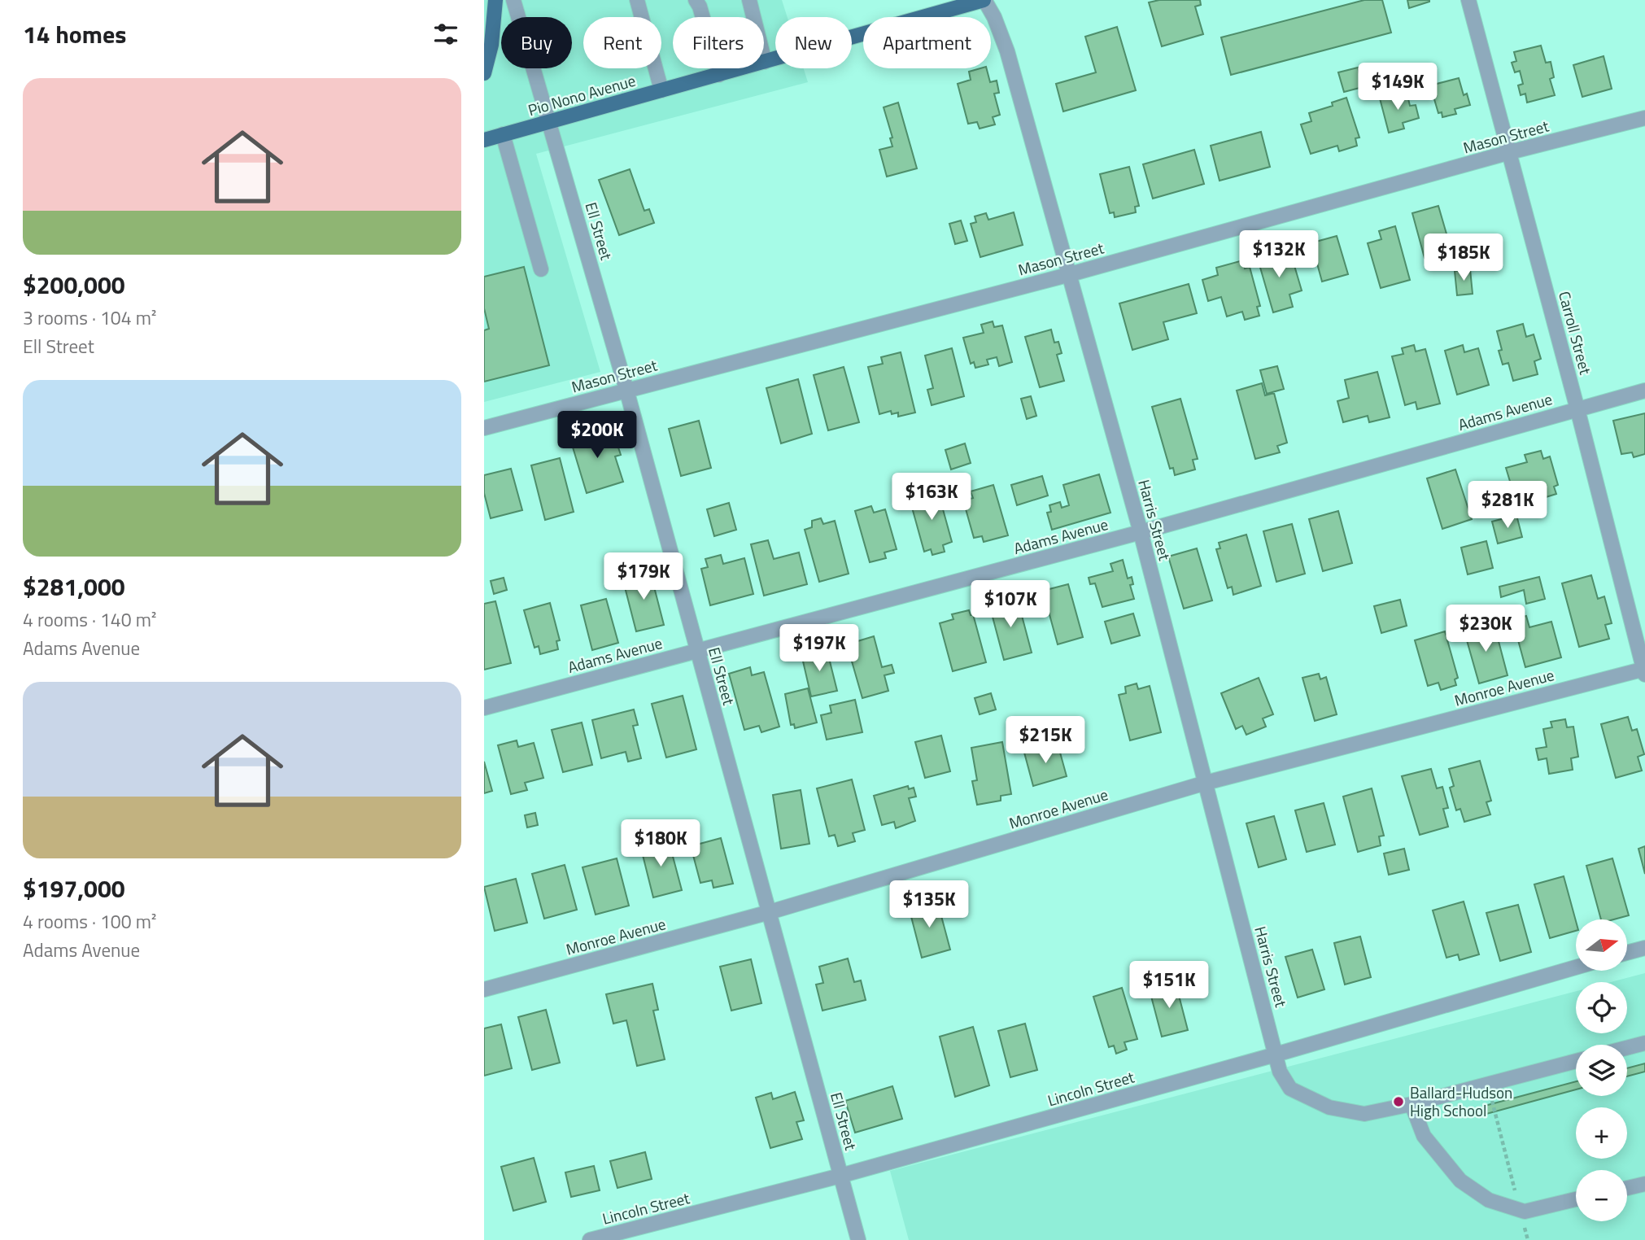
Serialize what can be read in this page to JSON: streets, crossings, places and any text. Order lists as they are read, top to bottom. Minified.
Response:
{"streets":{"main road":["Pio Nono Avenue"],"street":["Mason Street","Ell Street","Carroll Street","Adams Avenue","Harris Street","Monroe Avenue","Lincoln Street"]},"crossings":[["Pio Nono Avenue","Ell Street"],["Pio Nono Avenue","Harris Street"],["Mason Street","Ell Street"],["Mason Street","Carroll Street"],["Mason Street","Harris Street"],["Ell Street","Adams Avenue"],["Ell Street","Monroe Avenue"],["Ell Street","Lincoln Street"],["Carroll Street","Adams Avenue"],["Carroll Street","Monroe Avenue"],["Adams Avenue","Harris Street"],["Harris Street","Monroe Avenue"],["Harris Street","Lincoln Street"]],"places":["Ballard-Hudson High School"],"north":"right","page":{"heading":"14 homes","chip":["Buy","Rent","Filters","New","Apartment"],"price":["$149K","$132K","$185K","$200K","$163K","$281K","$179K","$107K","$230K","$197K","$215K","$180K","$135K","$151K"],"list":[{"name":"$200,000","note":"3 rooms · 104 m² · Ell Street"},{"name":"$281,000","note":"4 rooms · 140 m² · Adams Avenue"},{"name":"$197,000","note":"4 rooms · 100 m² · Adams Avenue"}],"map_buttons":["+","−"]}}
